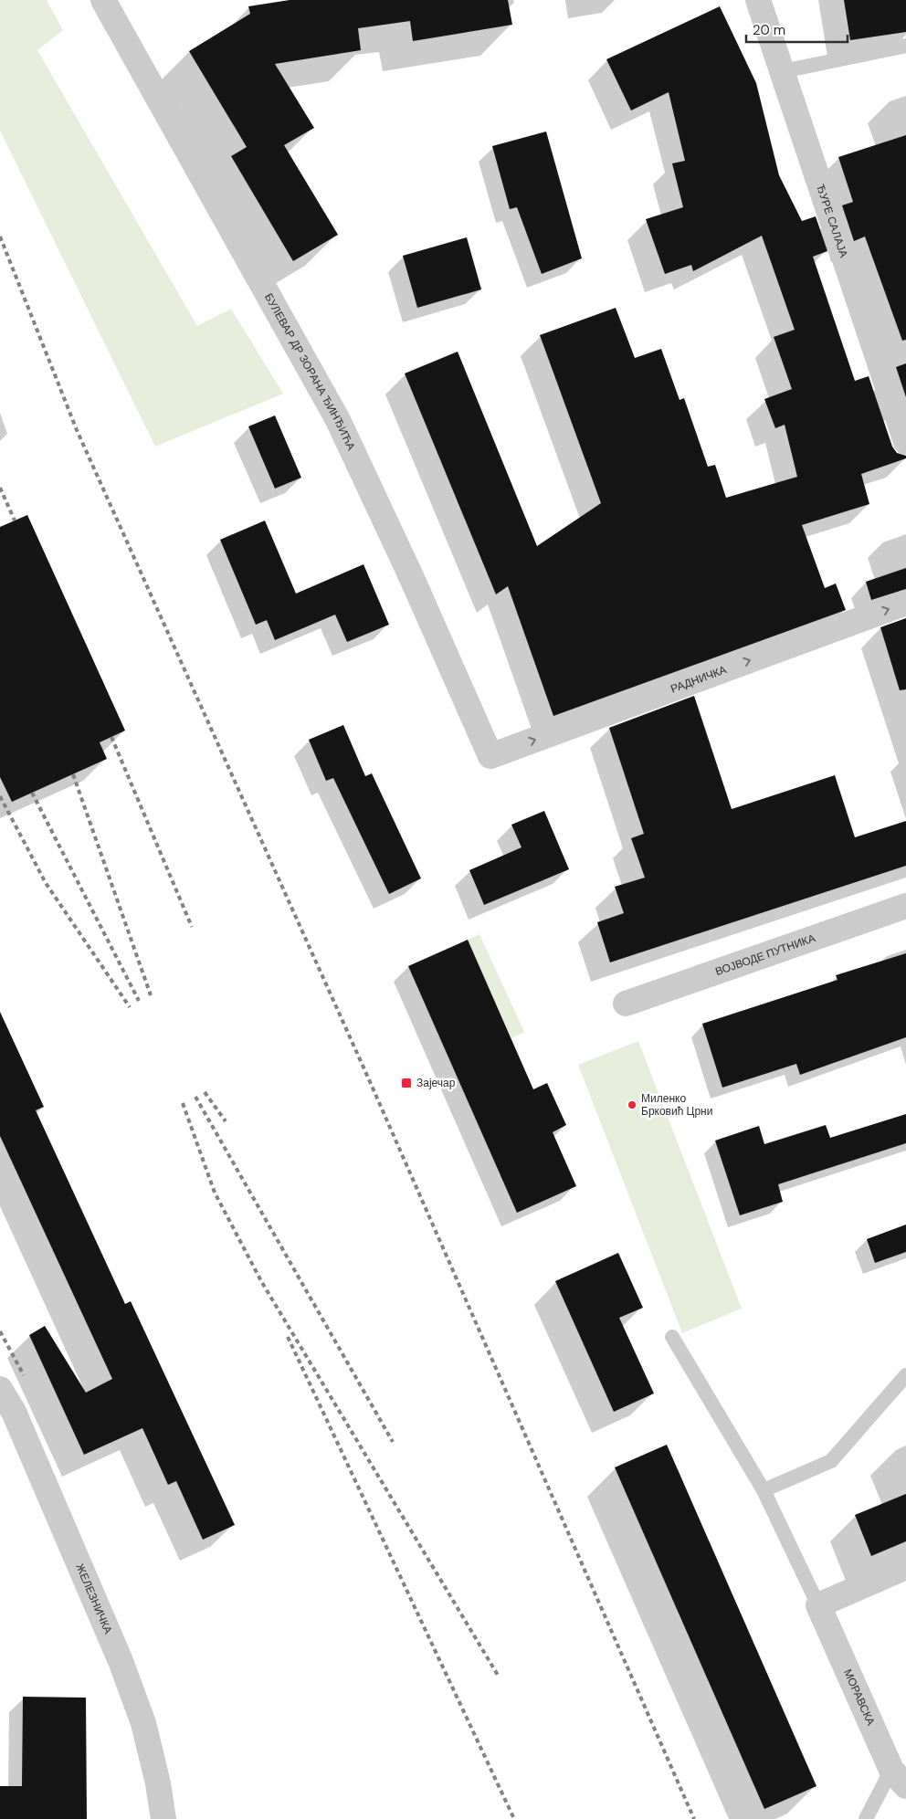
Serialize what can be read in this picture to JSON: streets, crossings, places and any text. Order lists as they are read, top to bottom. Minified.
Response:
{"streets":{"street":["ЂУРЕ САЛАЈА","БУЛЕВАР ДР ЗОРАНА ЂИНЂИЋА","РАДНИЧКА","ВОЈВОДЕ ПУТНИКА","ЖЕЛЕЗНИЧКА","МОРАВСКА"]},"crossings":[["БУЛЕВАР ДР ЗОРАНА ЂИНЂИЋА","РАДНИЧКА"]],"one_way":["РАДНИЧКА"],"places":{"transit":["Зајечар"],"other":["Миленко Брковић Црни"]},"scale_bar":"20 m"}
